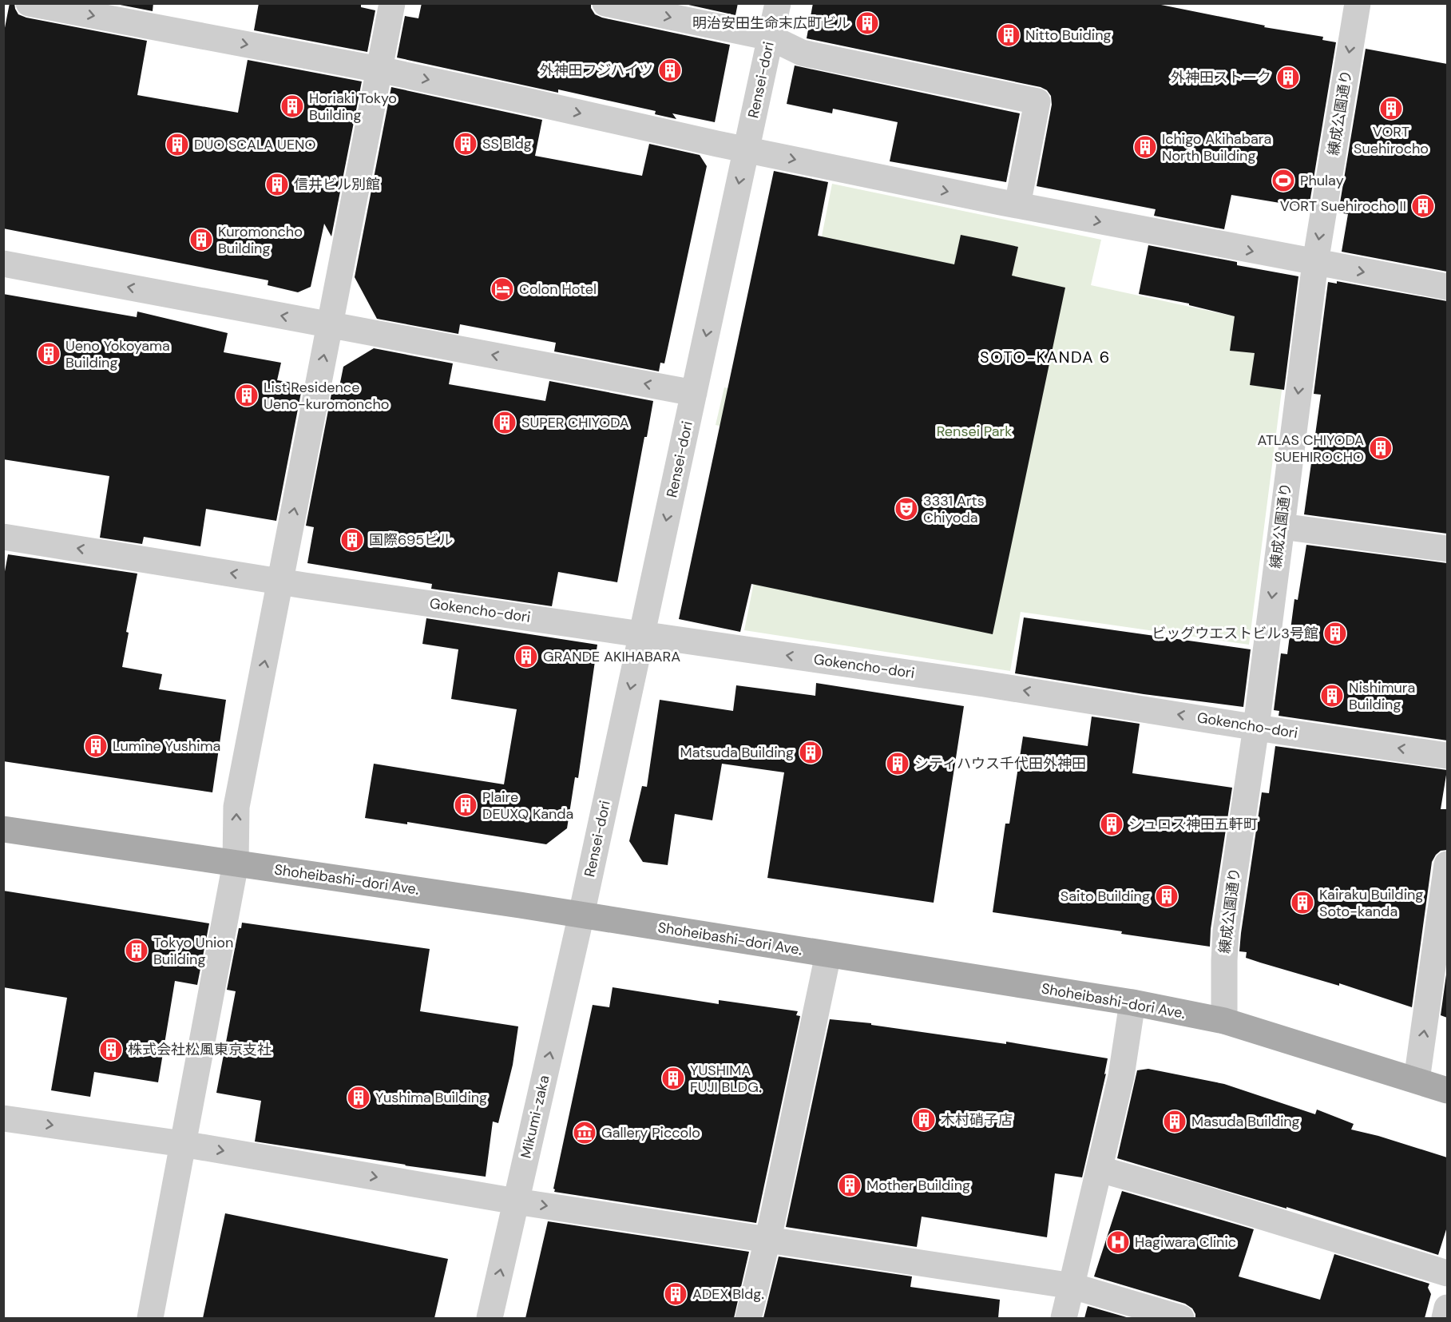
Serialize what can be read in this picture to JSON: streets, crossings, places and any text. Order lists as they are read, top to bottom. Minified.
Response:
{"streets":{"main road":["Shoheibashi-dori Ave."],"street":["Rensei-dori","練成公園通り","Gokencho-dori","Mikumi-zaka"]},"crossings":[["Rensei-dori","Gokencho-dori"],["Rensei-dori","Shoheibashi-dori Ave."],["Rensei-dori","Mikumi-zaka"],["練成公園通り","Gokencho-dori"],["練成公園通り","Shoheibashi-dori Ave."],["Shoheibashi-dori Ave.","Mikumi-zaka"]],"one_way":["Rensei-dori","練成公園通り","Gokencho-dori","Mikumi-zaka"],"districts":["SOTO-KANDA 6"],"parks":["Rensei Park"],"places":{"building":["明治安田生命末広町ビル","Nitto Buiding","外神田フジハイツ","外神田ストーク","Horiaki Tokyo Building","VORT Suehirocho","SS Bldg","DUO SCALA UENO","Ichigo Akihabara North Building","信井ビル別館","VORT Suehirocho II","Kuromoncho Building","Ueno Yokoyama Building","List Residence Ueno-kuromoncho","SUPER CHIYODA","ATLAS CHIYODA SUEHIROCHO","国際695ビル","ビッグウエストビル3号館","GRANDE AKIHABARA","Nishimura Building","Lumine Yushima","Matsuda Building","シティハウス千代田外神田","Plaire DEUXQ Kanda","シュロス神田五軒町","Saito Building","Kairaku Building Soto-kanda","Tokyo Union Building","株式会社松風東京支社","YUSHIMA FUJI BLDG.","Yushima Building","木村硝子店","Masuda Building","Mother Building","ADEX Bldg."],"sports":["Phulay"],"hotel":["Colon Hotel"],"theatre":["3331 Arts Chiyoda"],"museum":["Gallery Piccolo"],"hospital":["Hagiwara Clinic"]}}
